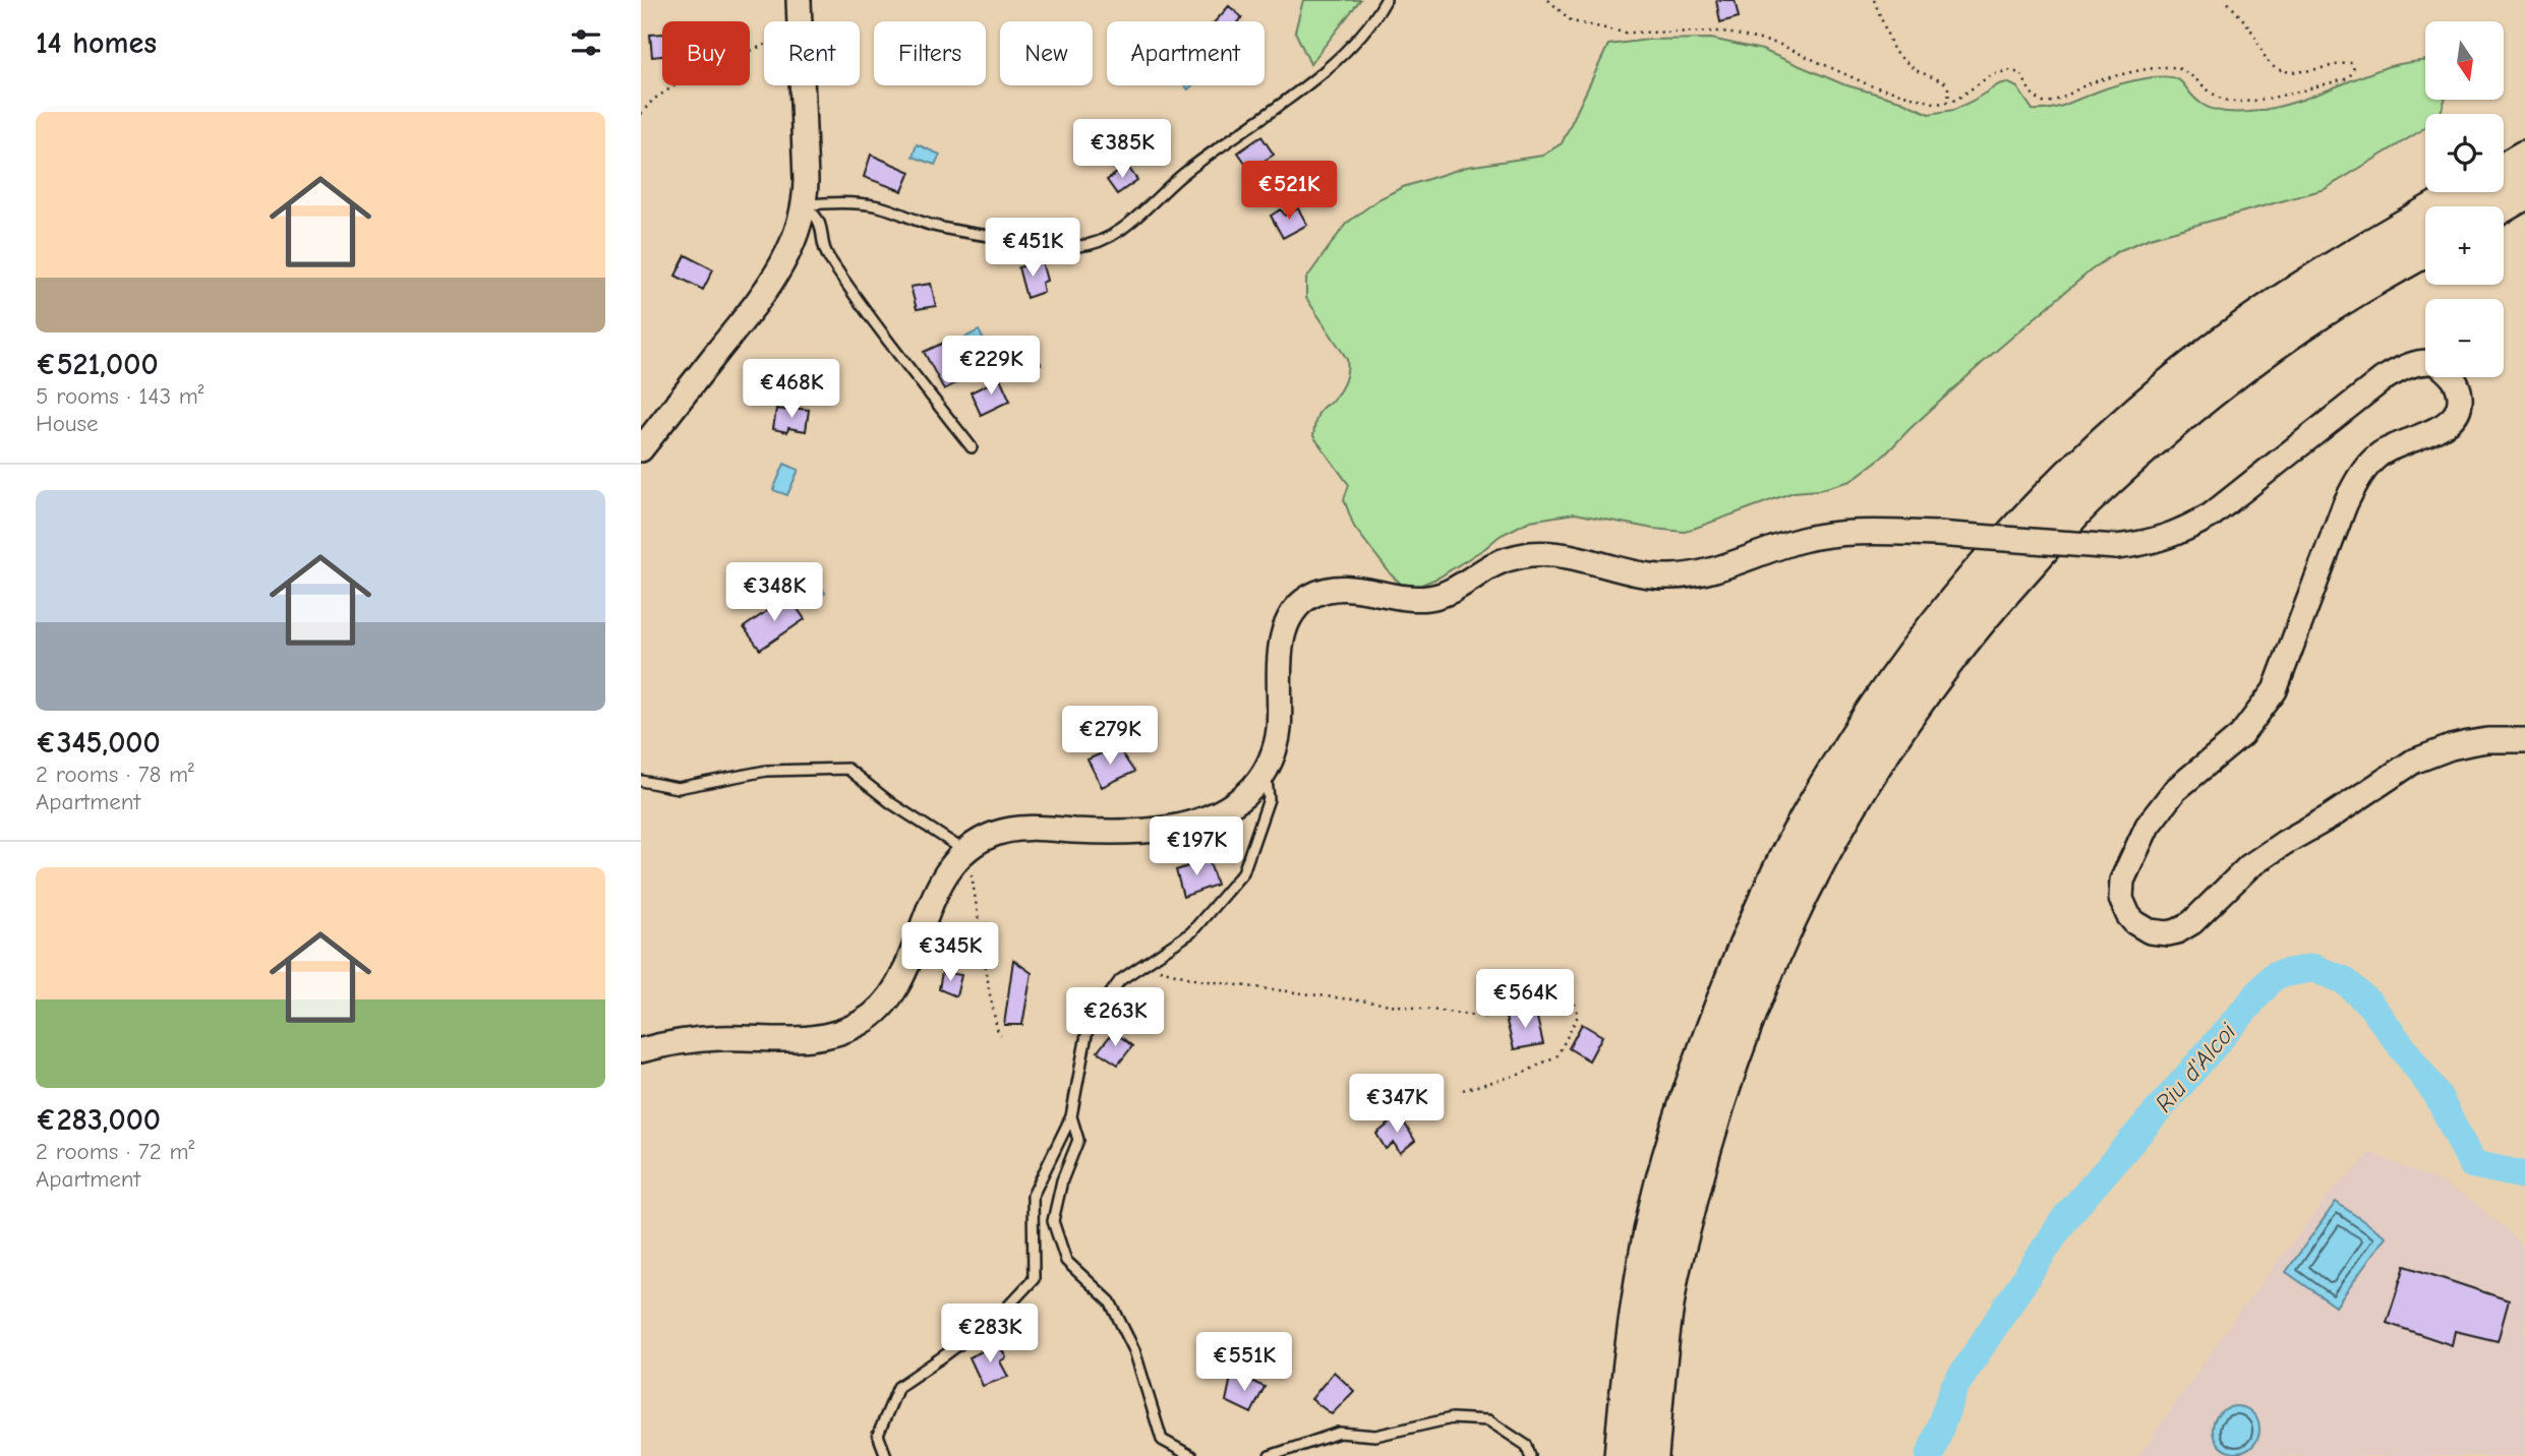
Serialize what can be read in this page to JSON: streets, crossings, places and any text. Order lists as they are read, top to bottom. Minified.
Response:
{"water":["Riu d'Alcoi"],"north":"bottom","page":{"heading":"14 homes","map_buttons":["+","−"],"chip":["Buy","Rent","Filters","New","Apartment"],"list":[{"name":"€521,000","note":"5 rooms · 143 m² · House"},{"name":"€345,000","note":"2 rooms · 78 m² · Apartment"},{"name":"€283,000","note":"2 rooms · 72 m² · Apartment"}],"price":["€385K","€521K","€451K","€229K","€468K","€348K","€279K","€197K","€345K","€564K","€263K","€347K","€283K","€551K"]}}
